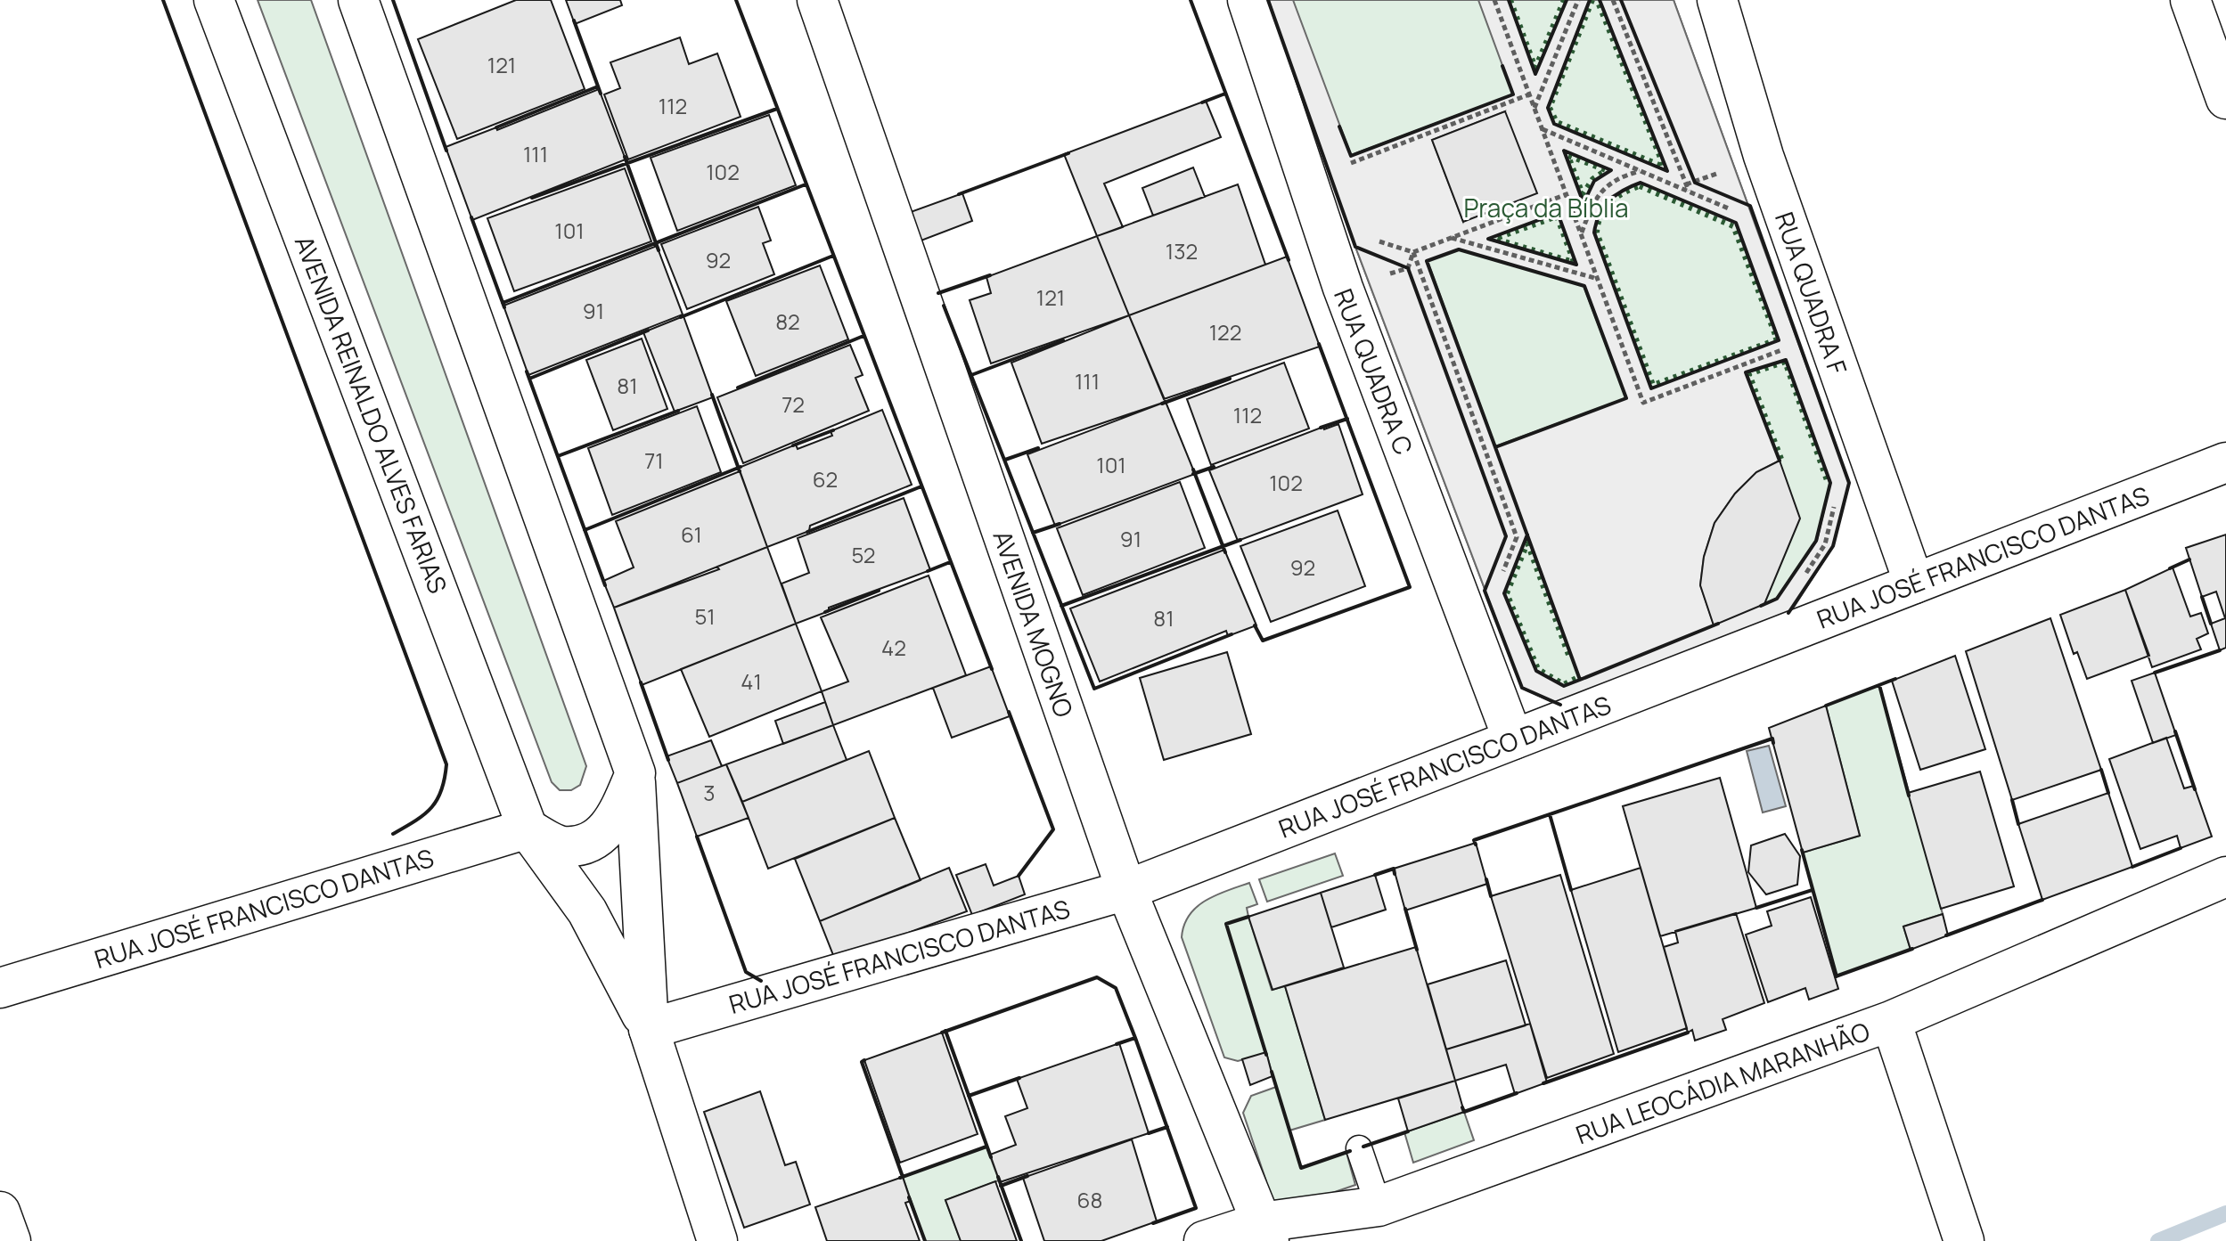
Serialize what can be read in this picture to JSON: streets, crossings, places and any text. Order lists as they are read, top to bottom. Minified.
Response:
{"streets":{"street":["RUA QUADRA F","RUA QUADRA C","AVENIDA REINALDO ALVES FARIAS","RUA JOSÉ FRANCISCO DANTAS","AVENIDA MOGNO","RUA LEOCÁDIA MARANHÃO"]},"crossings":[["RUA QUADRA F","RUA JOSÉ FRANCISCO DANTAS"],["RUA QUADRA C","RUA JOSÉ FRANCISCO DANTAS"],["AVENIDA REINALDO ALVES FARIAS","RUA JOSÉ FRANCISCO DANTAS"],["RUA JOSÉ FRANCISCO DANTAS","AVENIDA MOGNO"],["AVENIDA MOGNO","RUA LEOCÁDIA MARANHÃO"]],"parks":["Praça da Bíblia"],"house_numbers":["121","112","111","102","101","132","92","121","91","82","122","111","81","72","112","71","101","62","102","61","91","52","92","51","81","42","41","3","68"]}
